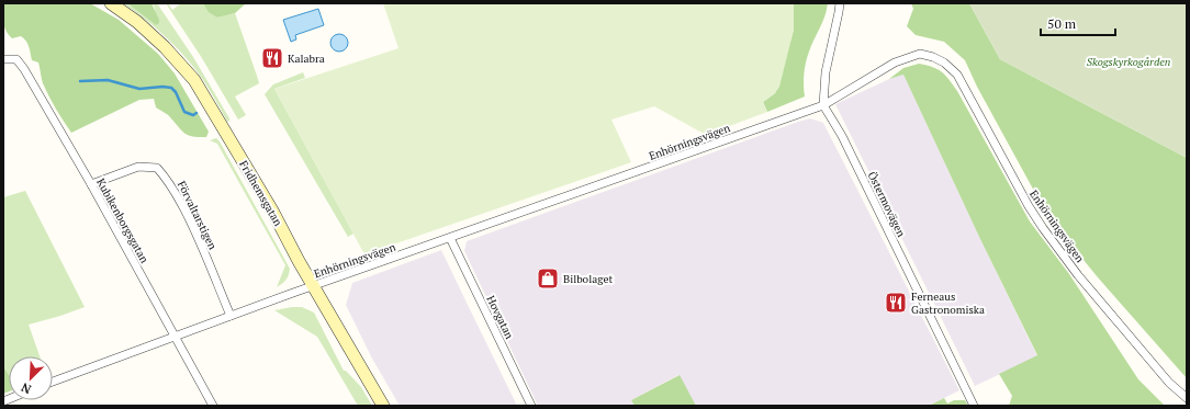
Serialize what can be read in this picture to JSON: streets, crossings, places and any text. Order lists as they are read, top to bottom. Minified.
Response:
{"streets":{"street":["Enhörningsvägen","Fridhemsgatan","Östermovägen","Förvaltarstigen","Kubikenborgsgatan","Hovgatan"]},"crossings":[["Enhörningsvägen","Fridhemsgatan"],["Enhörningsvägen","Östermovägen"],["Enhörningsvägen","Förvaltarstigen"],["Enhörningsvägen","Kubikenborgsgatan"],["Enhörningsvägen","Hovgatan"],["Förvaltarstigen","Kubikenborgsgatan"]],"parks":["Skogskyrkogården"],"places":{"restaurant":["Kalabra","Ferneaus Gastronomiska"],"shop":["Bilbolaget"]},"scale_bar":"50 m","north":"bottom left"}
